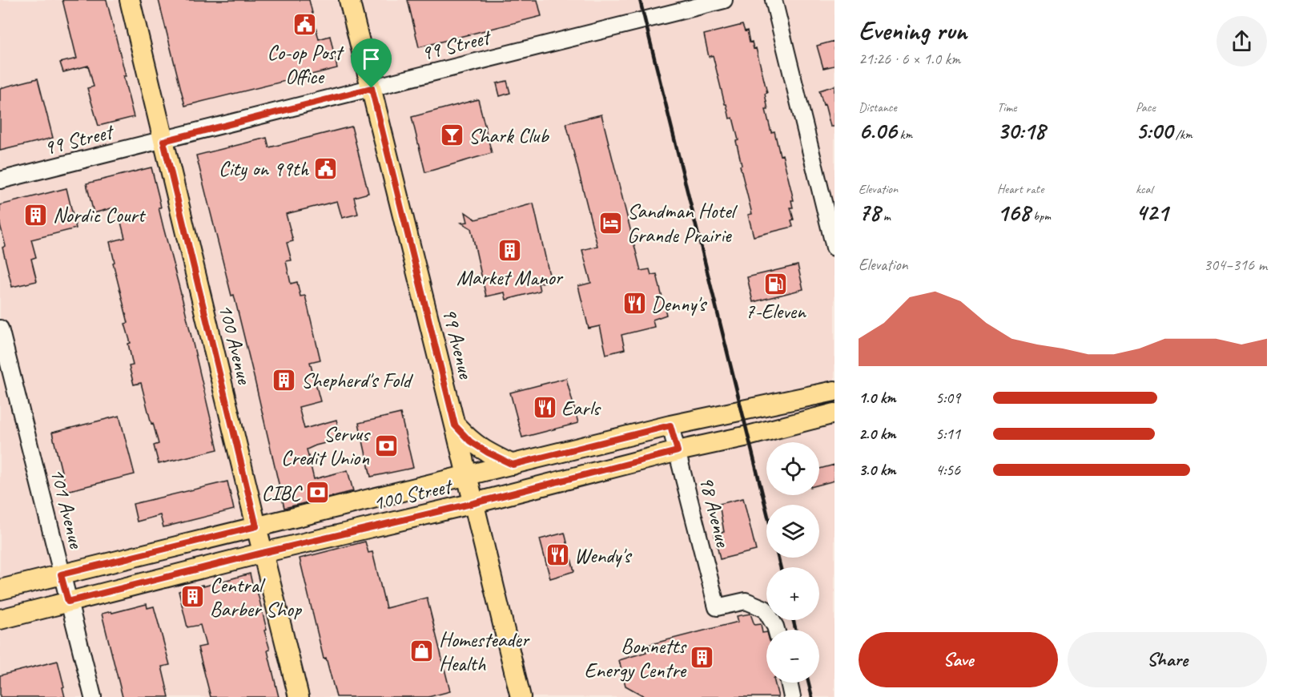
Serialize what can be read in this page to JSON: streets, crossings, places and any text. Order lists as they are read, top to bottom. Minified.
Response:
{"streets":{"main road":["99 Avenue","100 Avenue","100 Street"],"street":["99 Street","101 Avenue","98 Avenue"]},"crossings":[["99 Street","99 Avenue"],["99 Street","100 Avenue"],["99 Avenue","100 Street"],["100 Avenue","100 Street"],["100 Street","101 Avenue"],["100 Street","98 Avenue"]],"places":{"public building":["Co-op Post Office","City on 99th"],"bar":["Shark Club"],"building":["Nordic Court","Market Manor","Shepherd's Fold","Central Barber Shop","Bonnetts Energy Centre"],"hotel":["Sandman Hotel Grande Prairie"],"fuel station":["7-Eleven"],"restaurant":["Denny's","Earls","Wendy's"],"bank":["Servus Credit Union","CIBC"],"shop":["Homesteader Health"]},"page":{"heading":["Evening run","21:26 · 6 × 1.0 km"],"stats":[["Distance","6.06 km"],["Time","30:18"],["Pace","5:00 /km"],["Elevation","78 m"],["Heart rate","168 bpm"],["kcal","421"]],"chart":["Elevation","304–316 m"],"list":[{"name":"1.0 km","note":"5:09"},{"name":"2.0 km","note":"5:11"},{"name":"3.0 km","note":"4:56"}],"map_buttons":["+","−"],"buttons":["Save","Share"]}}
